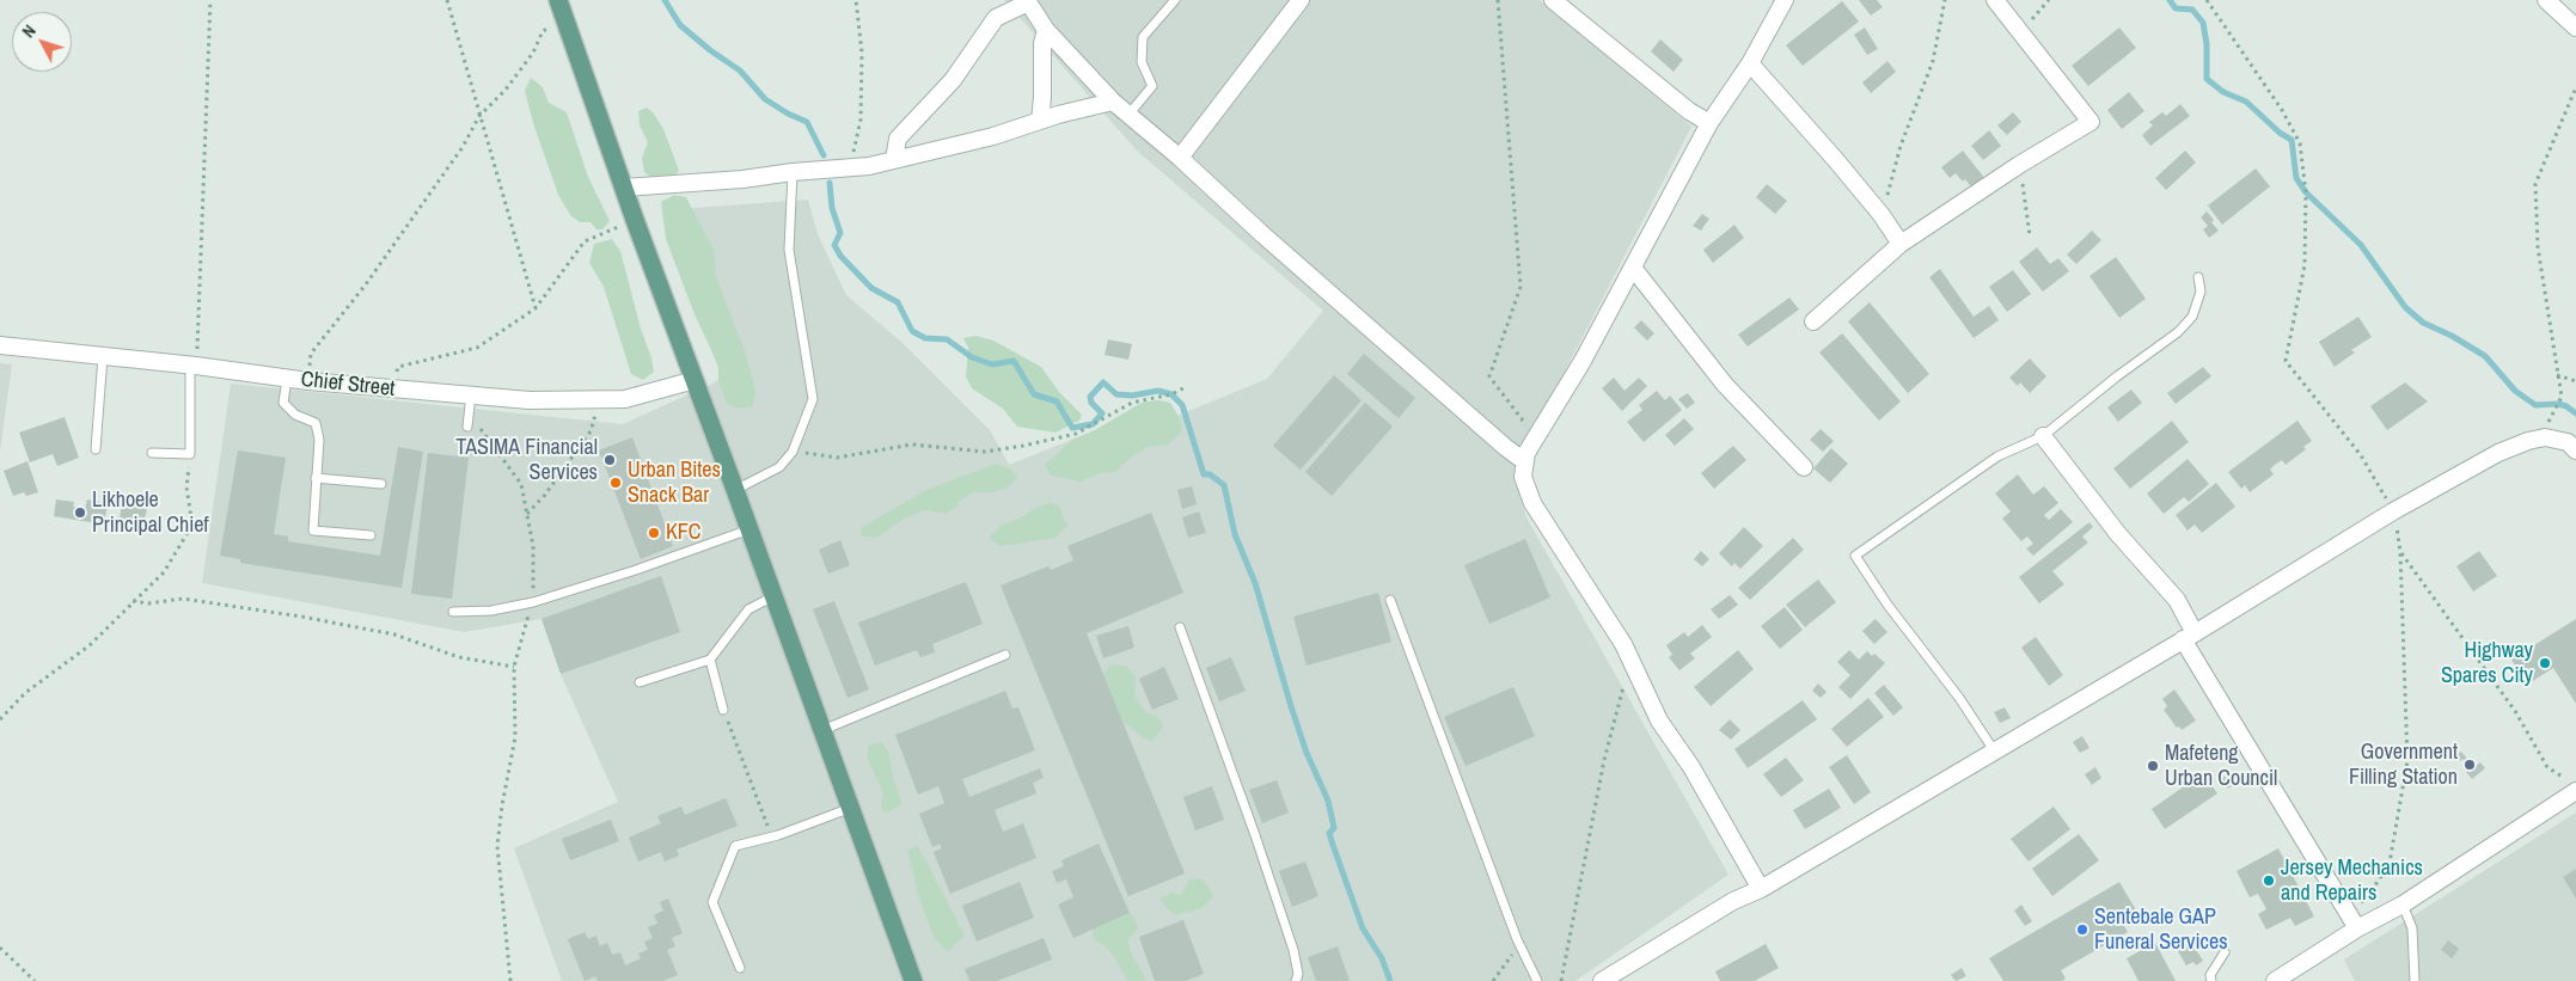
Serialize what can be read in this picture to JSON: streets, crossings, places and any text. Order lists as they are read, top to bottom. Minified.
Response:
{"streets":{"street":["Chief Street"]},"places":["TASIMA Financial Services","Urban Bites Snack Bar","Likhoele Principal Chief","KFC","Highway Spares City","Government Filling Station","Mafeteng Urban Council","Jersey Mechanics and Repairs","Sentebale GAP Funeral Services"],"north":"top left"}
